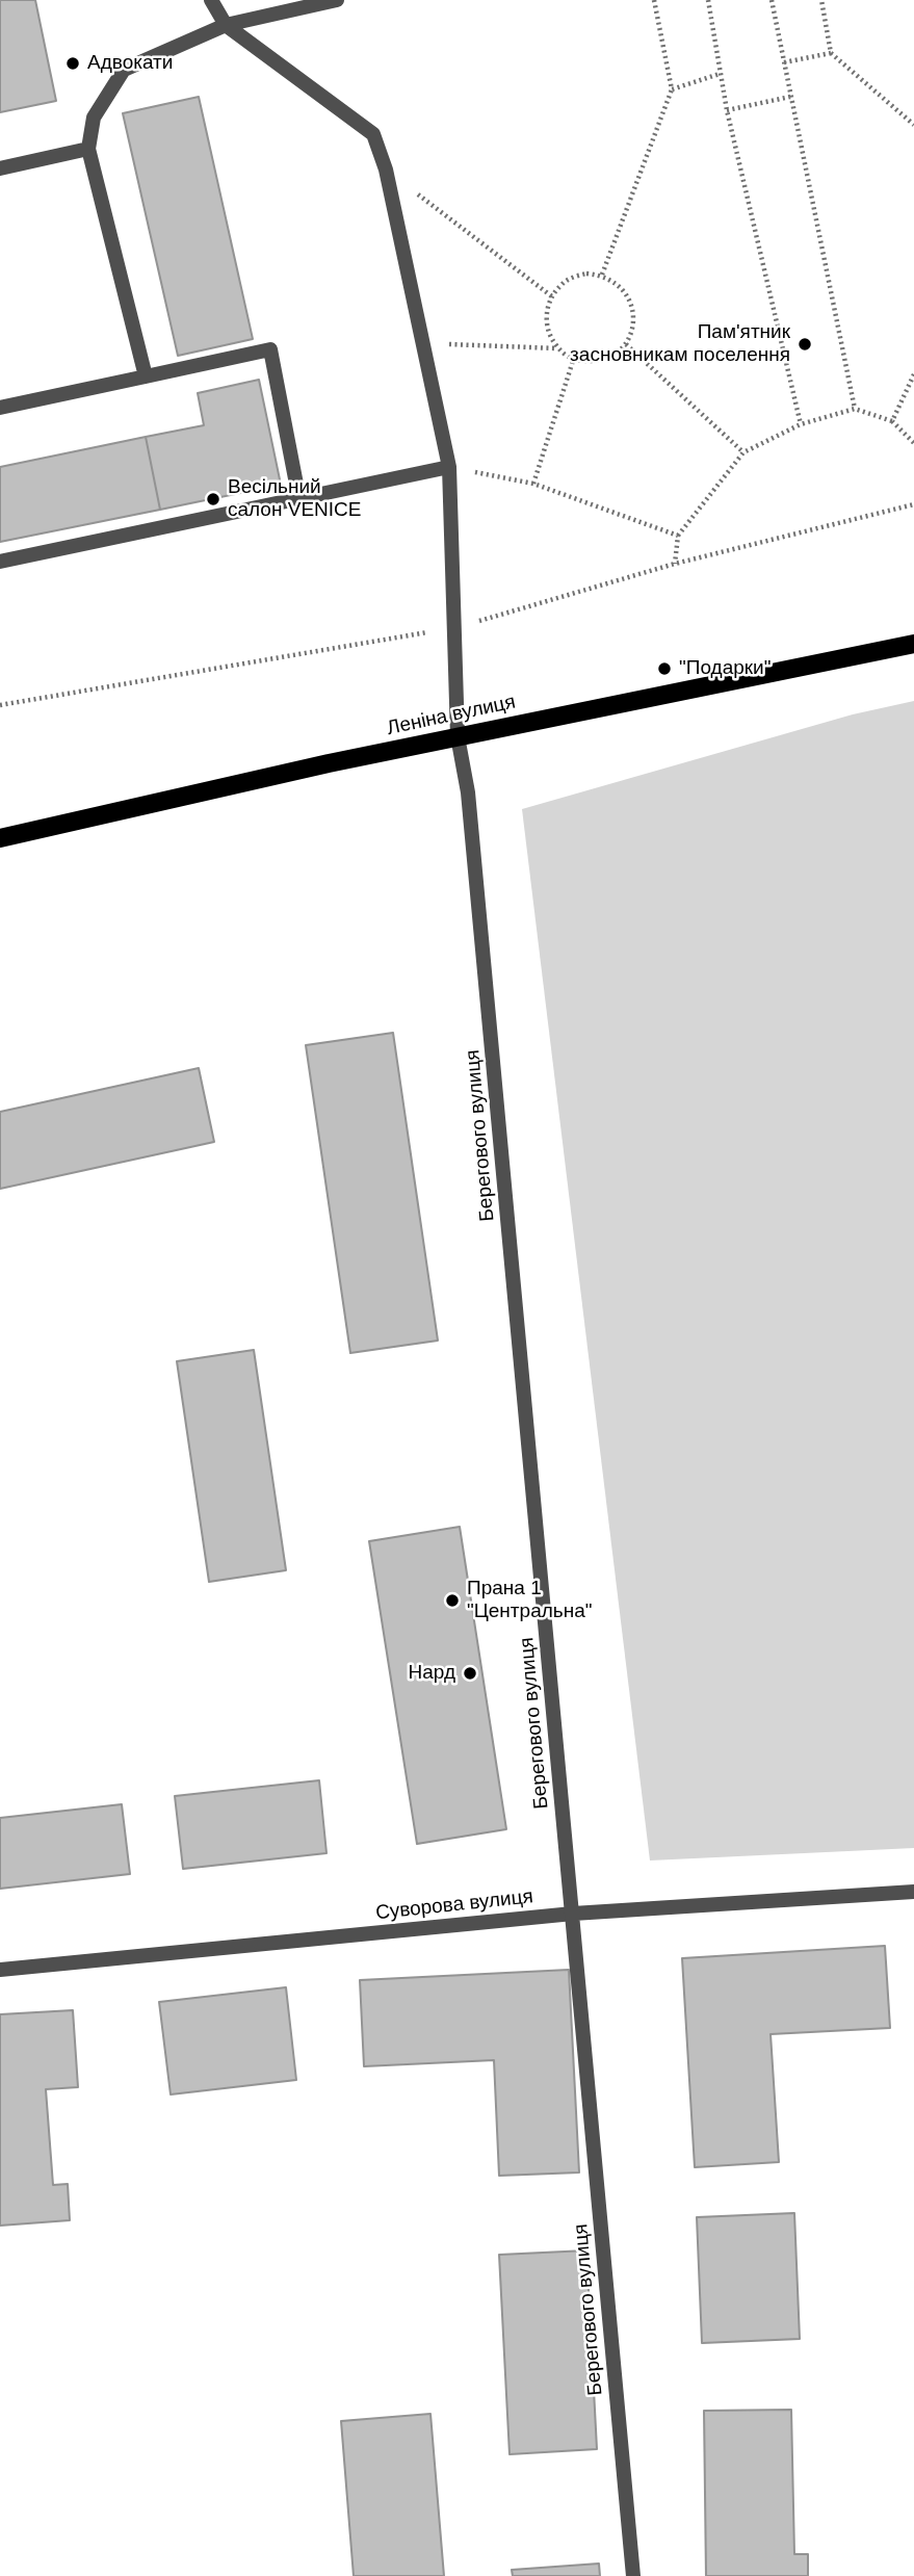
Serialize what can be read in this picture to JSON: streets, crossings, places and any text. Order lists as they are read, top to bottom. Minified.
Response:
{"streets":{"main road":["Леніна вулиця"],"street":["Берегового вулиця","Суворова вулиця"]},"crossings":[["Леніна вулиця","Берегового вулиця"],["Берегового вулиця","Суворова вулиця"]],"places":["Адвокати","Пам'ятник засновникам поселення","Весільний салон VENICE","\"Подарки\"","Прана 1 \"Центральна\"","Нард"]}
